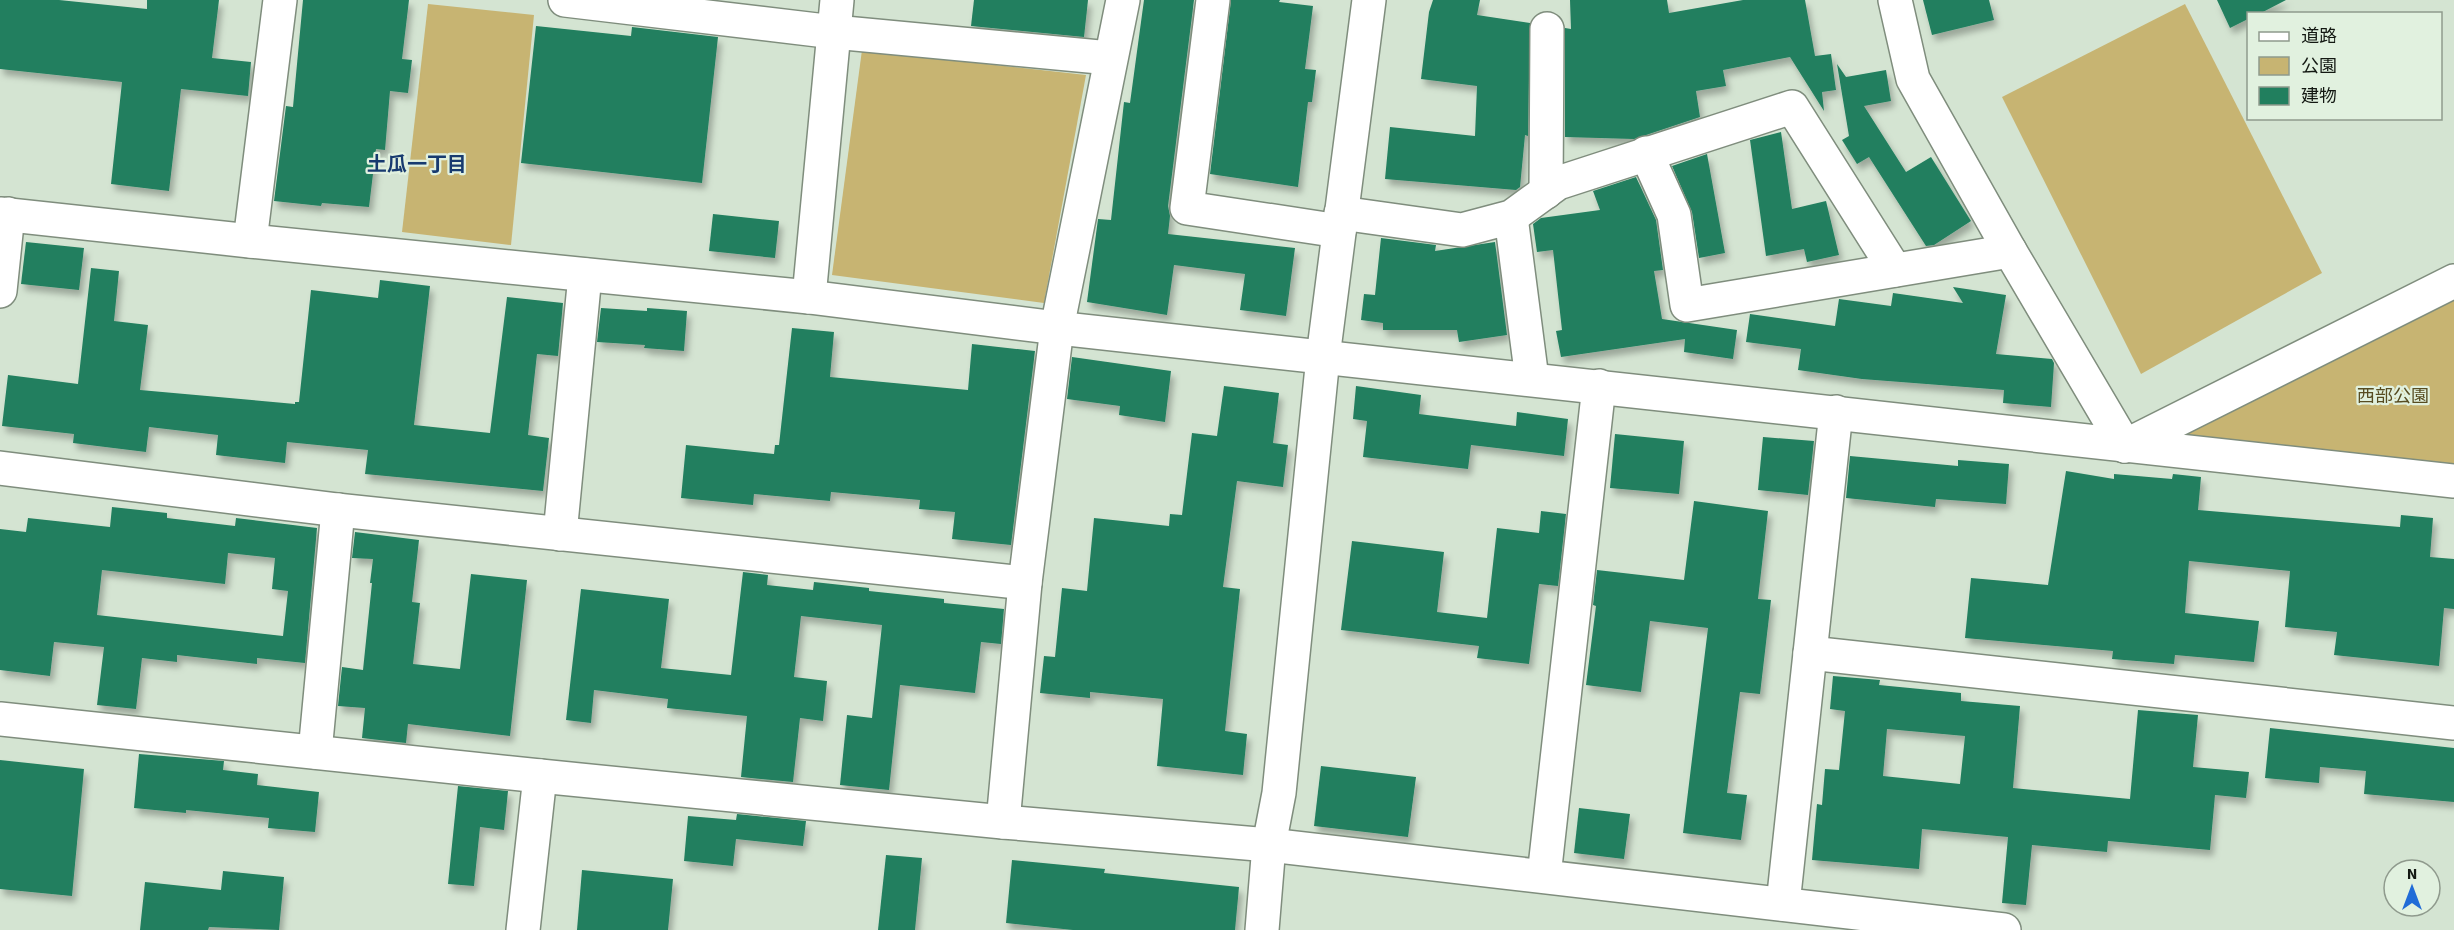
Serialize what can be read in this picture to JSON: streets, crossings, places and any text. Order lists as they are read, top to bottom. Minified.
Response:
{"districts":["土瓜一丁目"],"parks":["西部公園"],"legend":["道路","公園","建物"],"north":"top"}
